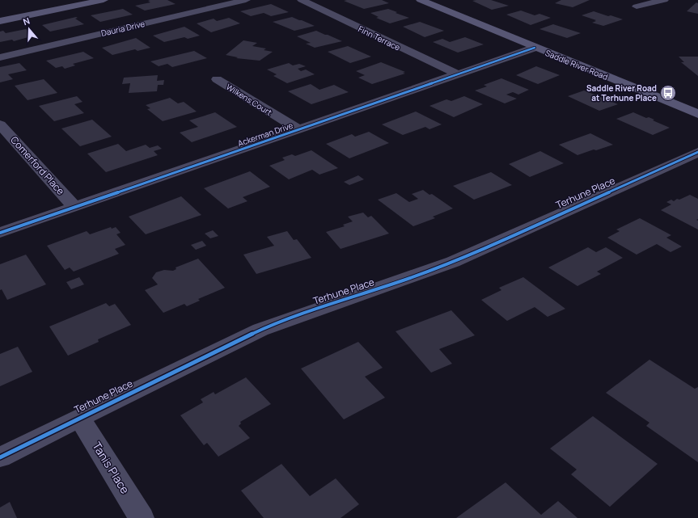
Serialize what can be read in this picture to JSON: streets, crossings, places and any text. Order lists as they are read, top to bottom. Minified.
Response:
{"streets":{"main road":["Saddle River Road"],"street":["Dauria Drive","Finn Terrace","Wilkens Court","Ackerman Drive","Comerford Place","Terhune Place","Tanis Place"]},"crossings":[["Finn Terrace","Ackerman Drive"],["Saddle River Road","Ackerman Drive"],["Wilkens Court","Ackerman Drive"],["Ackerman Drive","Comerford Place"],["Terhune Place","Tanis Place"]],"places":{"bus stop":["Saddle River Road at Terhune Place"]},"north":"top"}
